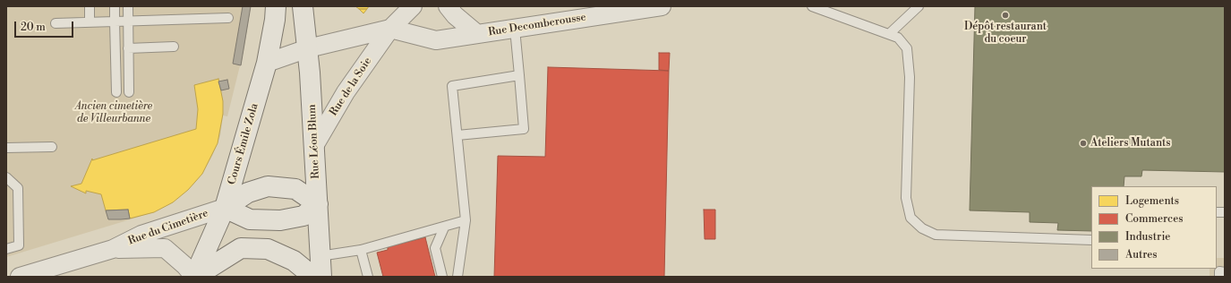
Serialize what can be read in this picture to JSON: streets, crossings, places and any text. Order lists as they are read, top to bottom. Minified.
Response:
{"streets":{"main road":["Rue Léon Blum","Cours Émile Zola"],"street":["Rue Decomberousse","Rue de la Soie","Rue du Cimetière"]},"crossings":[["Rue Decomberousse","Rue de la Soie"],["Rue de la Soie","Rue Léon Blum"],["Cours Émile Zola","Rue du Cimetière"]],"parks":["Ancien cimetière de Villeurbanne"],"places":["Dépôt restaurant du coeur","Ateliers Mutants"],"legend":["Logements","Commerces","Industrie","Autres"],"scale_bar":"20 m"}
